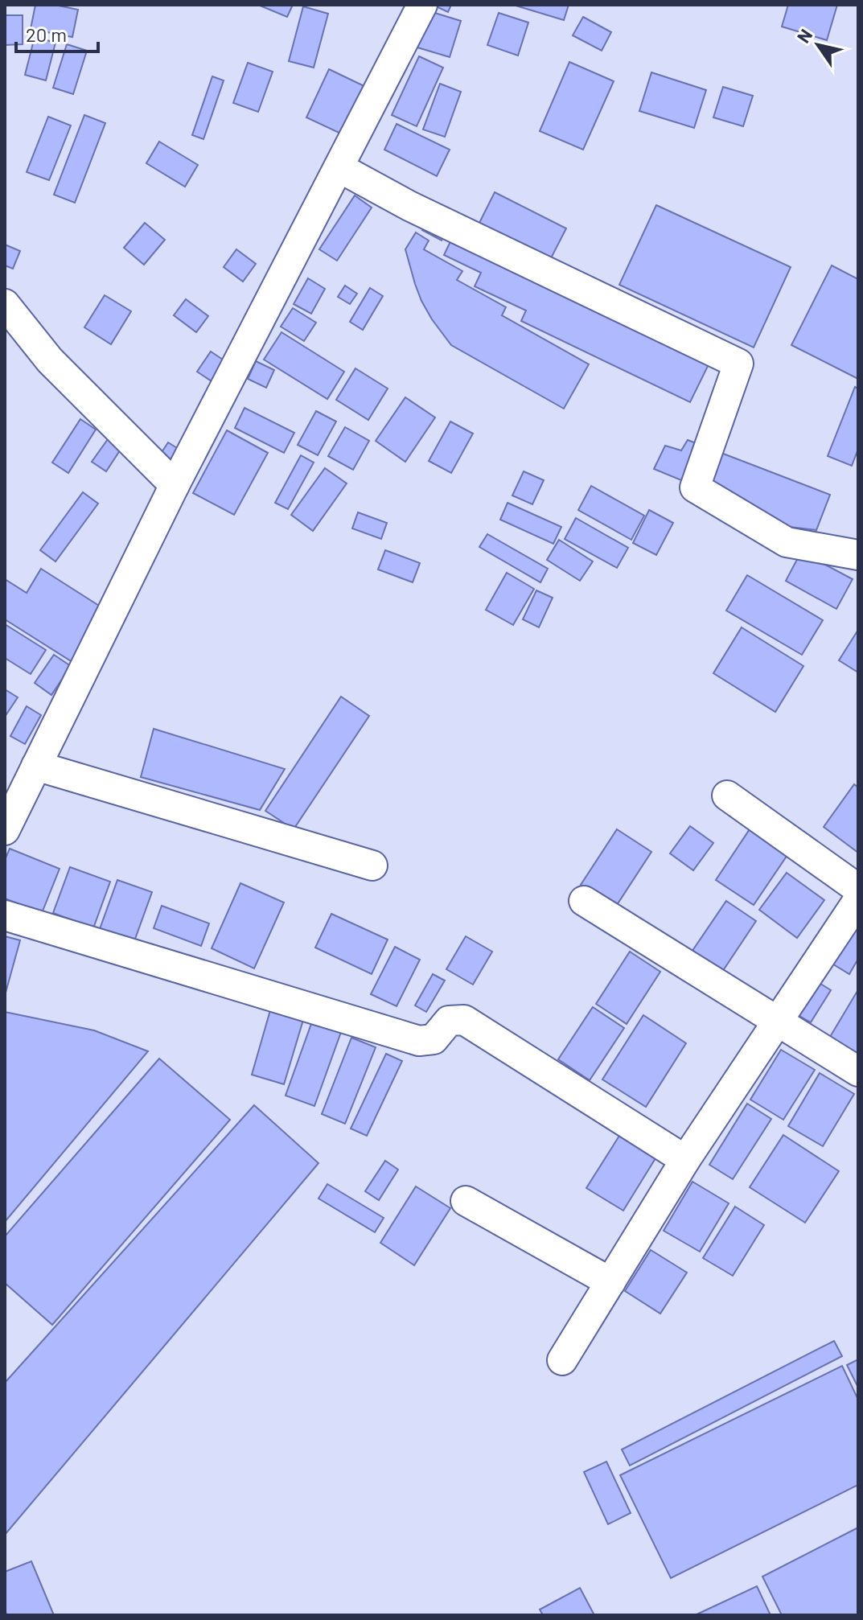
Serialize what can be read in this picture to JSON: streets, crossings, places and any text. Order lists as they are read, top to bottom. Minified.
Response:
{"scale_bar":"20 m","north":"top left"}
